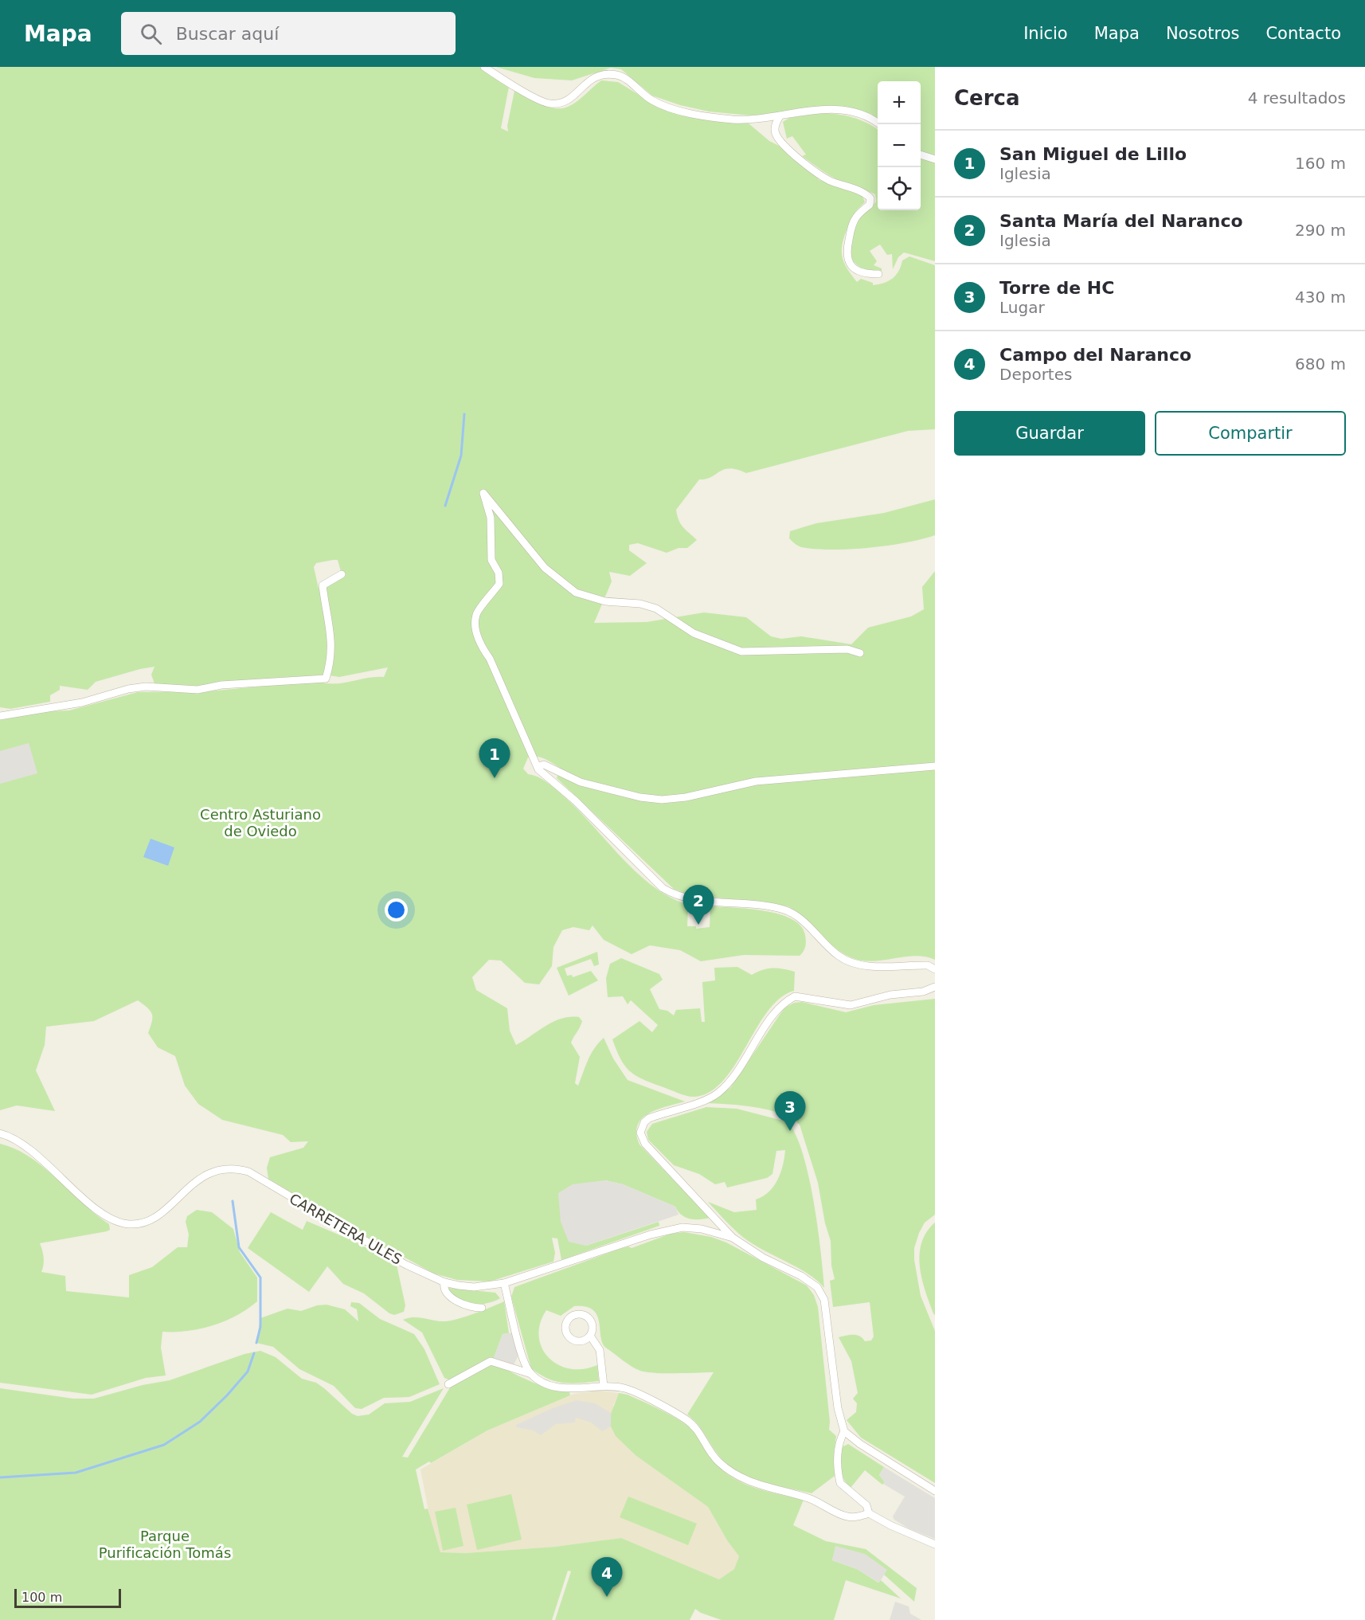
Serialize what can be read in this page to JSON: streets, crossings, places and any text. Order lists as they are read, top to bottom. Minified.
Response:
{"streets":{"street":["CARRETERA ULES"]},"parks":["Centro Asturiano de Oviedo","Parque Purificación Tomás"],"scale_bar":"100 m","page":{"header":"Mapa","search":"Buscar aquí","nav":["Inicio","Mapa","Nosotros","Contacto"],"heading":["Cerca","4 resultados"],"map_buttons":["+","−"],"list":[{"mark":"1","name":"San Miguel de Lillo","note":"Iglesia","value":"160 m"},{"mark":"2","name":"Santa María del Naranco","note":"Iglesia","value":"290 m"},{"mark":"3","name":"Torre de HC","note":"Lugar","value":"430 m"},{"mark":"4","name":"Campo del Naranco","note":"Deportes","value":"680 m"}],"buttons":["Guardar","Compartir"],"pins":["1","2","3","4"],"scale":"100 m"}}
